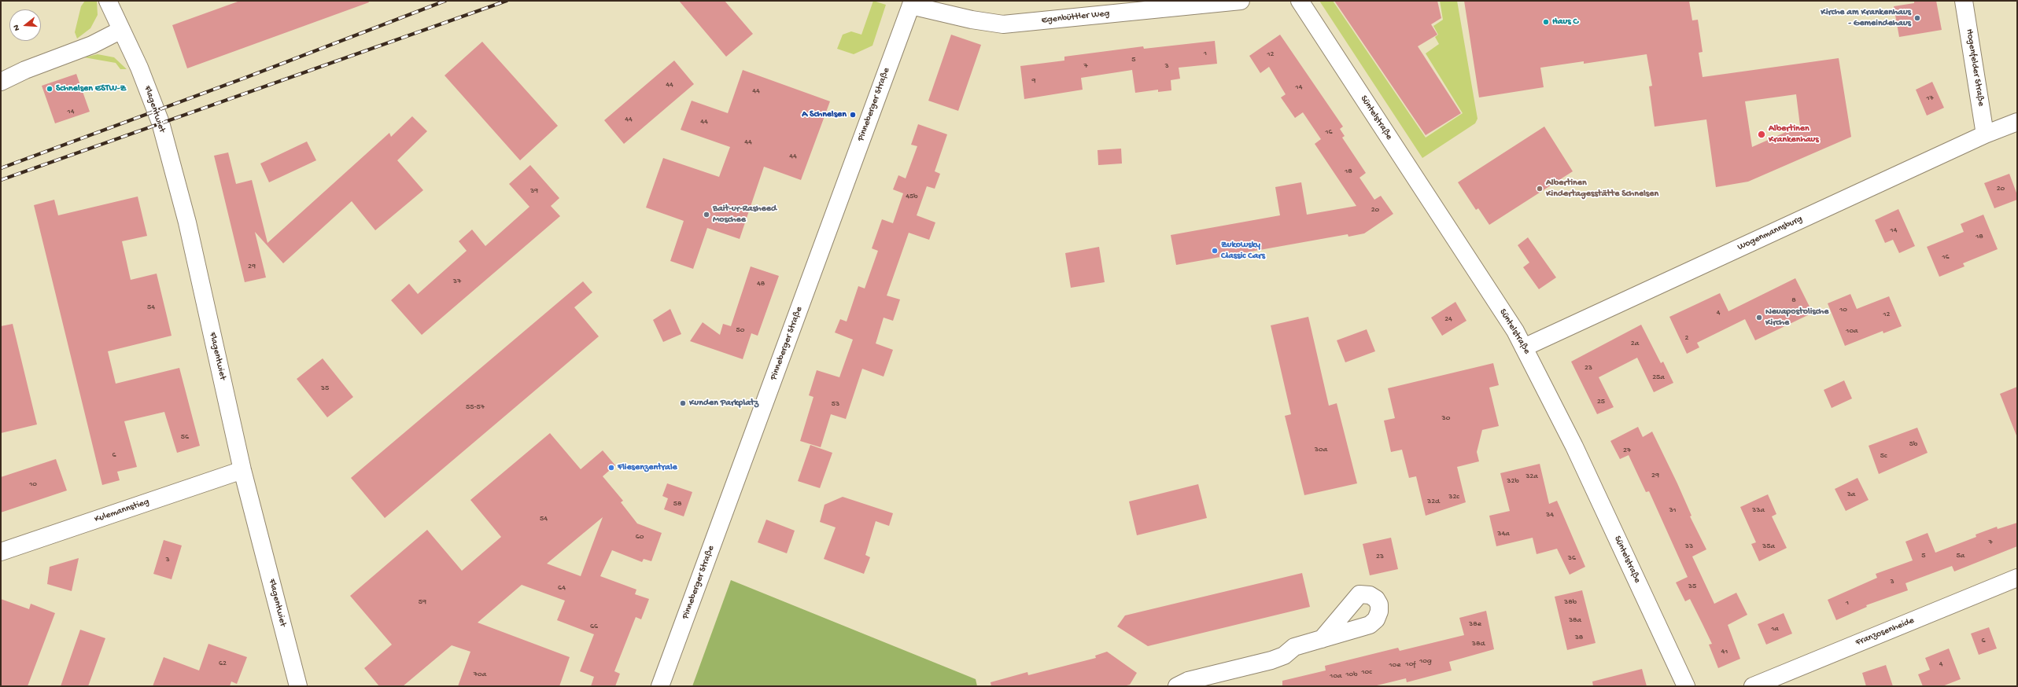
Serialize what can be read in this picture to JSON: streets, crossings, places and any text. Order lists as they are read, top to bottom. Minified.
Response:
{"streets":{"street":["Egenbüttler Weg","Hogenfelder Straße","Pinneberger Straße","Flagentwiet","Süntelstraße","Wogenmannsburg","Kulemannstieg","Franzosenheide"]},"crossings":[["Egenbüttler Weg","Pinneberger Straße"],["Hogenfelder Straße","Wogenmannsburg"],["Flagentwiet","Kulemannstieg"],["Süntelstraße","Wogenmannsburg"]],"places":["Kirche am Krankenhaus - Gemeindehaus","Haus C","Schnelsen ESTW-Z","A Schnelsen","Albertinen Krankenhaus","Albertinen Kindertagesstätte Schnelsen","Bait-ur-Rasheed Moschee","Zukowsky Classic Cars","Neuapostolische Kirche","Kunden Parkplatz","Fliesenzentrale"],"house_numbers":["1","12","5","7","3","9","44","14","44","17","14","44","44","16","44","44","18","20","39","45b","20","14","18","16","29","37","48","8","54","10","4","12","24","50","10a","2","2a","23","25a","35","25","53","55-57","30","56","5b","30a","27","6","5c","29","32a","32b","10","3a","32c","32d","58","31","33a","34","54","34a","60","7","33","35a","5","5a","23","36","3","3","35","64","59","38b","1","38a","38e","66","1a","38","6","38d","41","10g","62","10f","4","10e","10c","70a","10b","10a"],"north":"left"}
